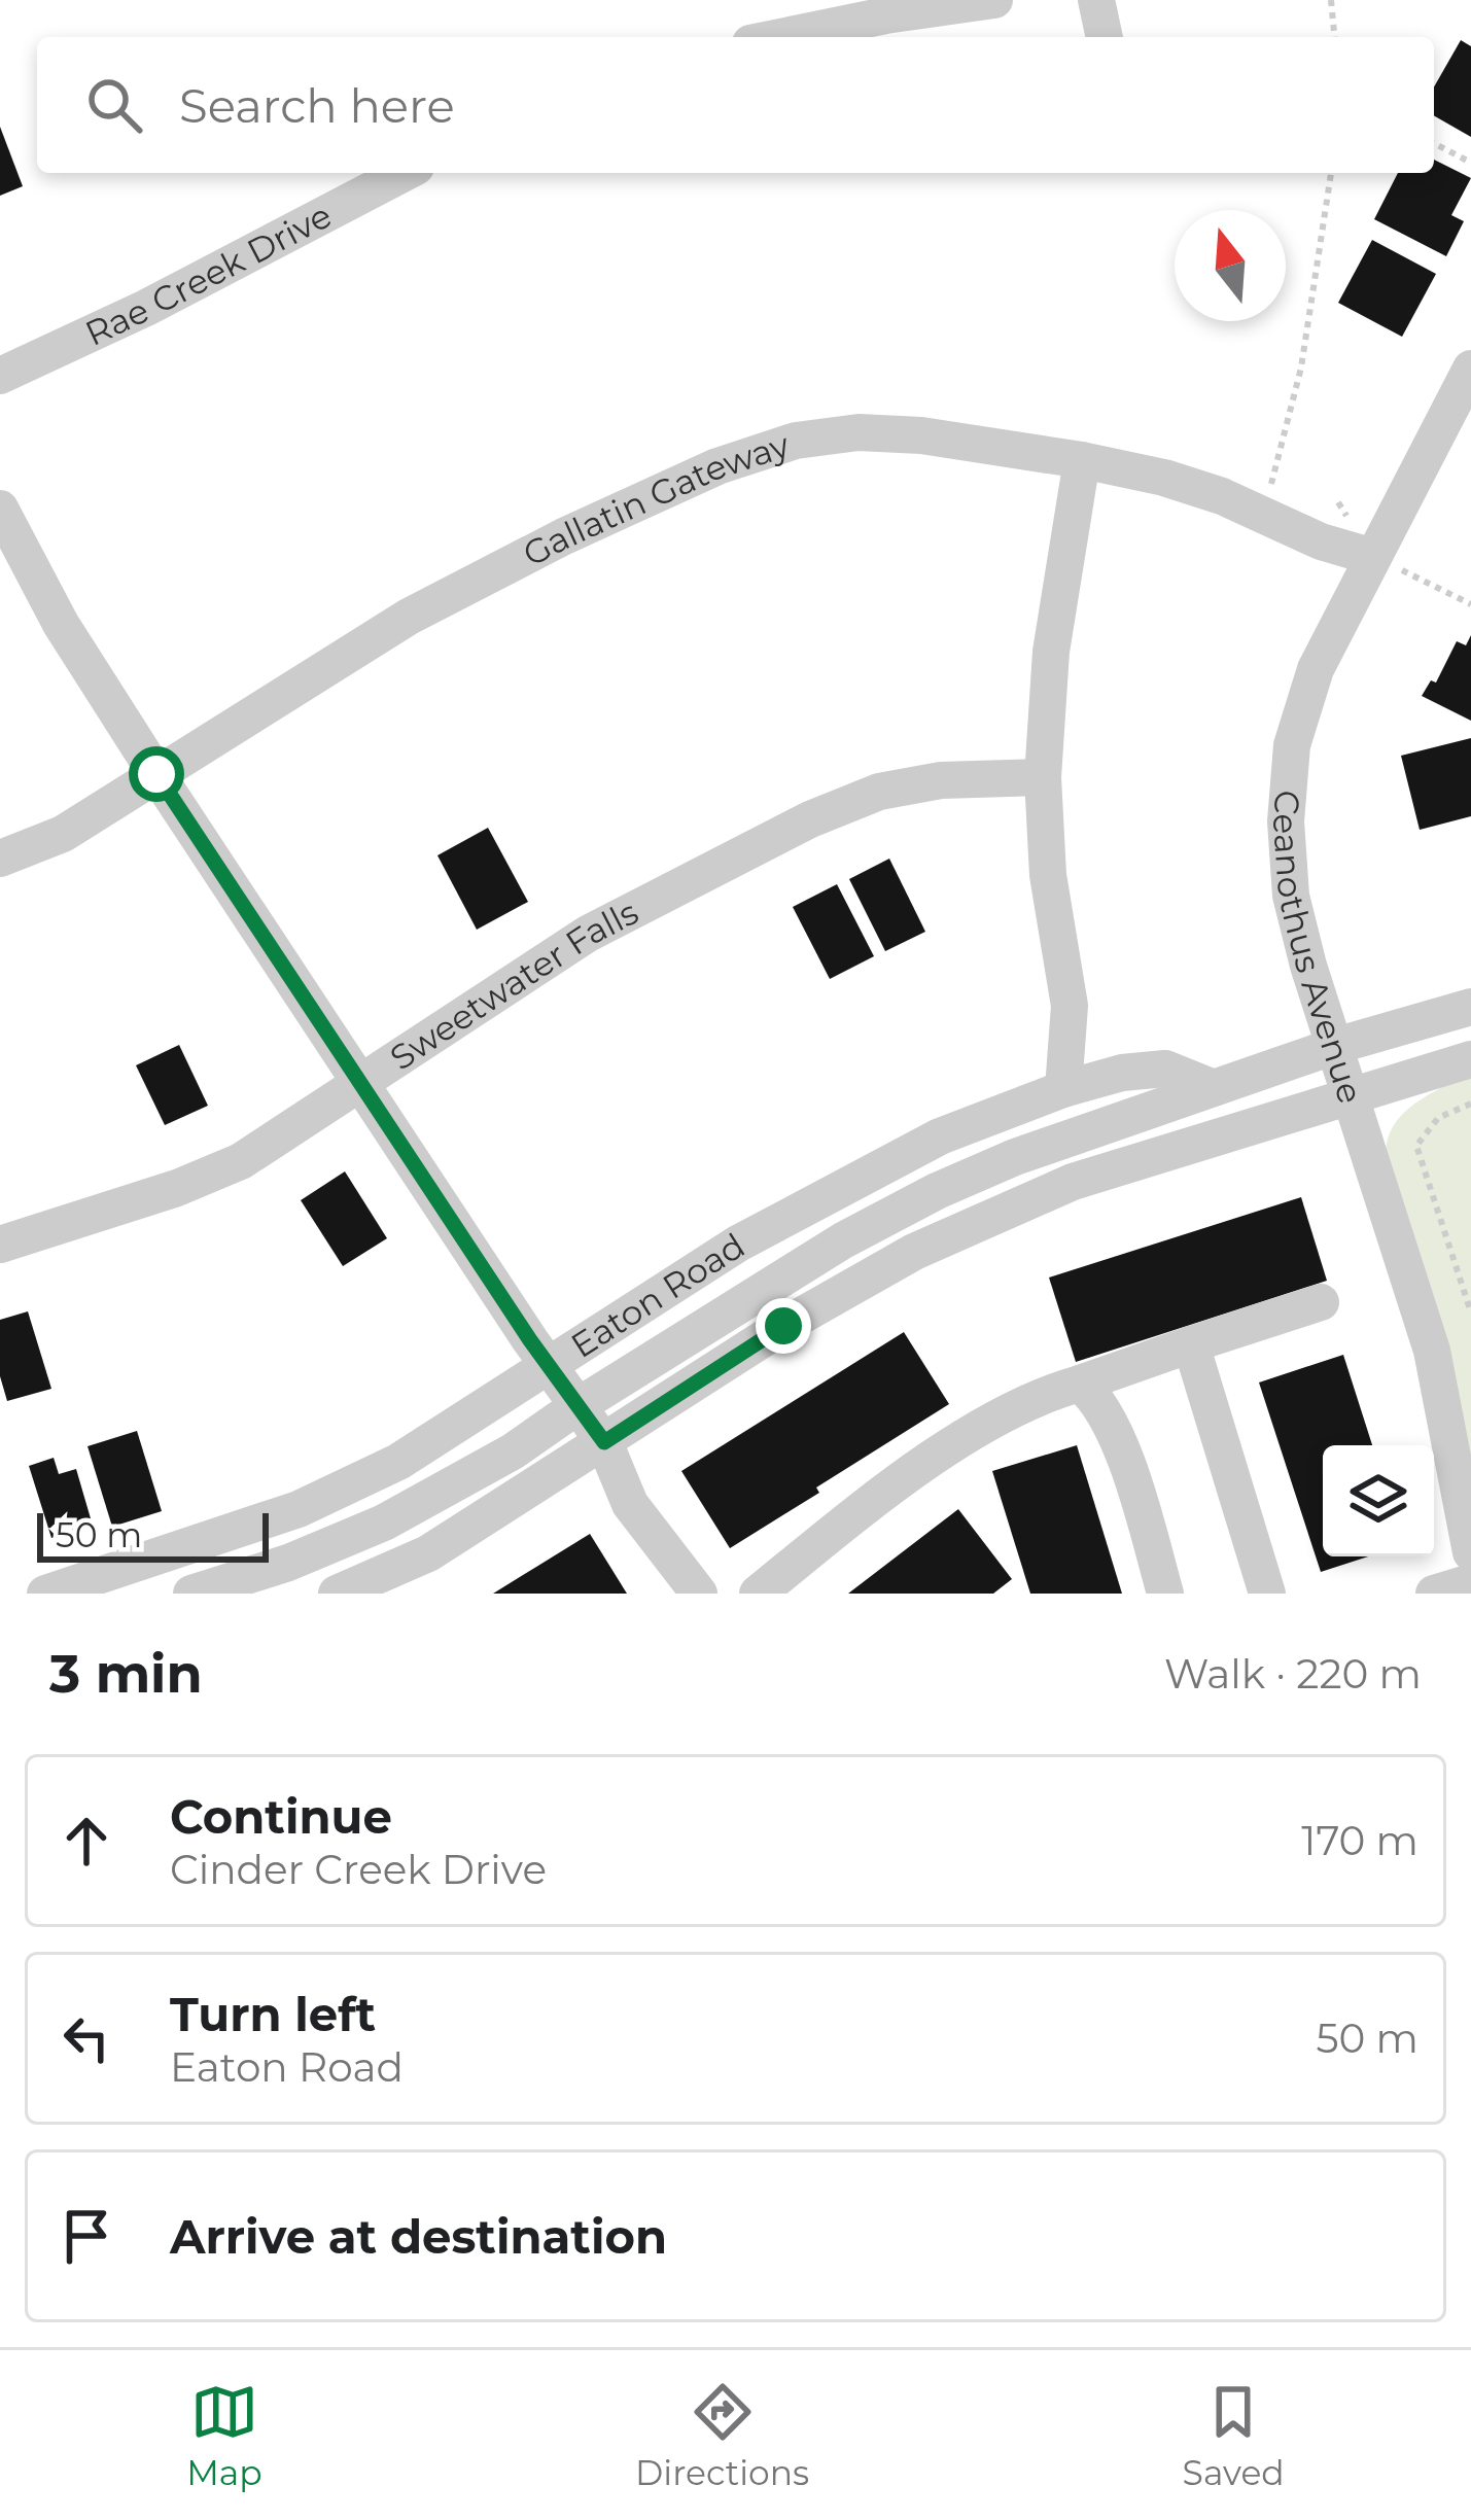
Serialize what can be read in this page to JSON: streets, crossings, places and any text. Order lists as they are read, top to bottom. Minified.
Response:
{"streets":{"street":["Rae Creek Drive","Gallatin Gateway","Ceanothus Avenue","Sweetwater Falls","Eaton Road"]},"crossings":[["Gallatin Gateway","Ceanothus Avenue"],["Ceanothus Avenue","Eaton Road"]],"scale_bar":"50 m","north":"top","page":{"search":"Search here","scale":"50 m","heading":["3 min","Walk · 220 m"],"list":[["Continue","Cinder Creek Drive","170 m"],["Turn left","Eaton Road","50 m"],"Arrive at destination"],"nav":["Map","Directions","Saved"]}}
